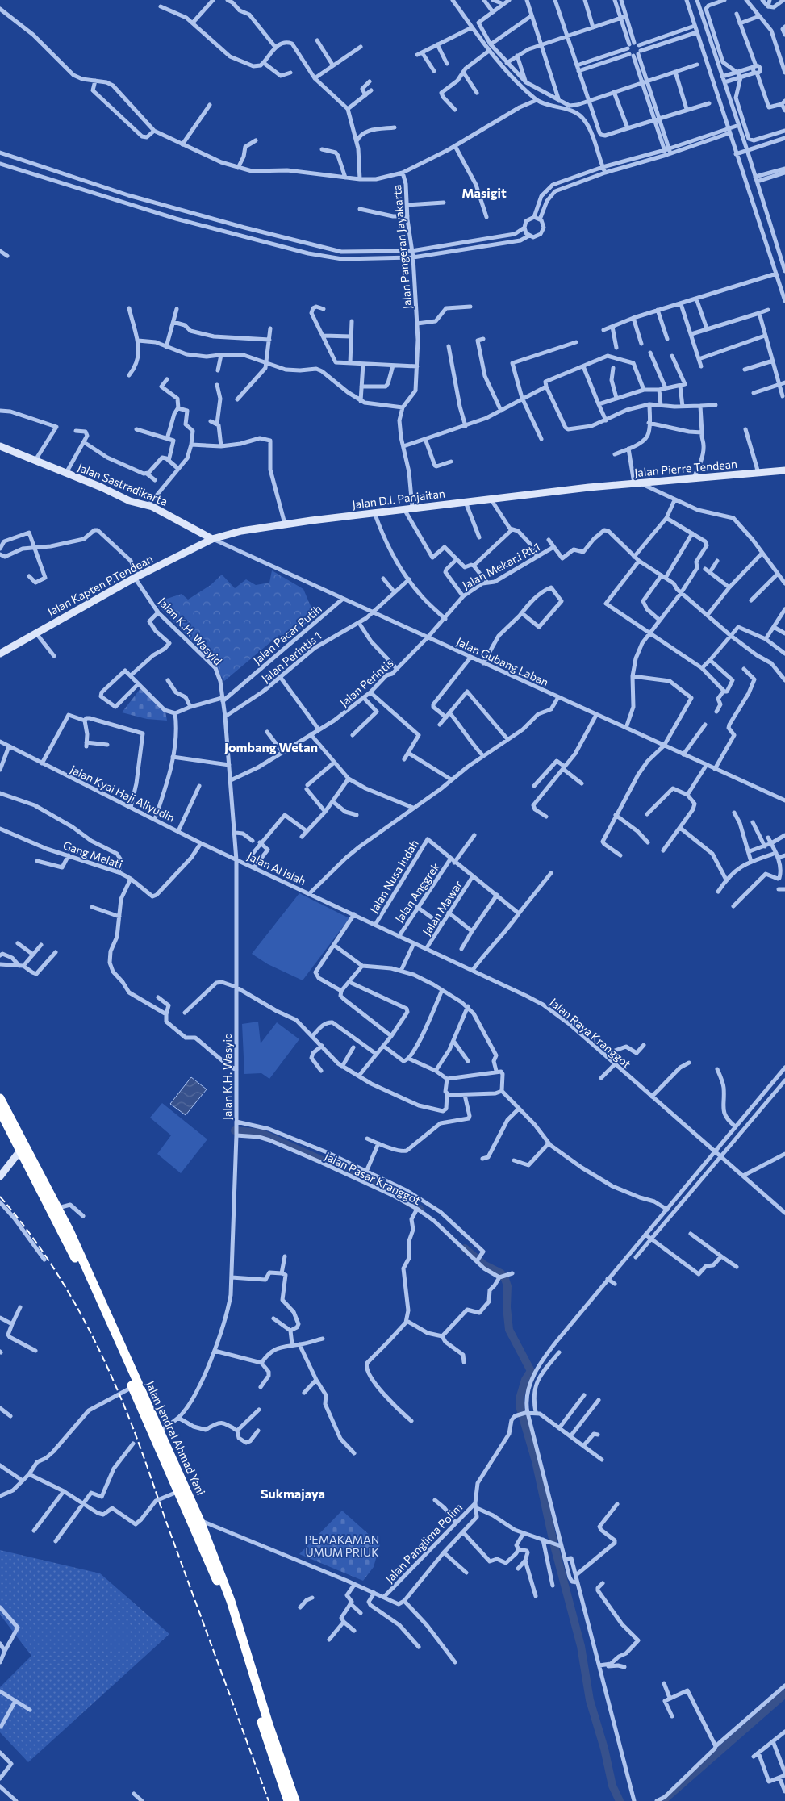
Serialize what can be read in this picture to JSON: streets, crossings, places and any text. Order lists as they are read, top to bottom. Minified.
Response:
{"streets":{"highway":["Jalan Jendral Ahmad Yani"],"street":["Jalan Pangeran Jayakarta","Jalan Pierre Tendean","Jalan Sastradikarta","Jalan D.I. Panjaitan","Jalan Mekar.i Rt.1","Jalan Kapten P.Tendean","Jalan K.H. Wasyid","Jalan Pacar Putih","Jalan Perintis 1","Jalan Gubang Laban","Jalan Perintis","Jalan Kyai Haji Aliyudin","Gang Melati","Jalan Al Islah","Jalan Nusa Indah","Jalan Anggrek","Jalan Mawar","Jalan Raya Kranggot","Jalan Pasar Kranggot","Jalan Panglima Polim"]},"crossings":[["Jalan Pierre Tendean","Jalan D.I. Panjaitan"],["Jalan Sastradikarta","Jalan D.I. Panjaitan"],["Jalan Sastradikarta","Jalan Kapten P.Tendean"],["Jalan Sastradikarta","Jalan Gubang Laban"],["Jalan D.I. Panjaitan","Jalan Kapten P.Tendean"],["Jalan D.I. Panjaitan","Jalan Gubang Laban"],["Jalan Mekar.i Rt.1","Jalan Gubang Laban"],["Jalan Mekar.i Rt.1","Jalan Perintis"],["Jalan Kapten P.Tendean","Jalan K.H. Wasyid"],["Jalan Kapten P.Tendean","Jalan Gubang Laban"],["Jalan K.H. Wasyid","Jalan Pacar Putih"],["Jalan K.H. Wasyid","Jalan Perintis 1"],["Jalan K.H. Wasyid","Jalan Perintis"],["Jalan K.H. Wasyid","Jalan Kyai Haji Aliyudin"],["Jalan K.H. Wasyid","Jalan Al Islah"],["Jalan K.H. Wasyid","Jalan Pasar Kranggot"],["Jalan K.H. Wasyid","Jalan Jendral Ahmad Yani"],["Jalan Pacar Putih","Jalan Gubang Laban"],["Jalan Perintis 1","Jalan Gubang Laban"],["Jalan Gubang Laban","Jalan Perintis"],["Jalan Kyai Haji Aliyudin","Gang Melati"],["Jalan Kyai Haji Aliyudin","Jalan Al Islah"],["Jalan Al Islah","Jalan Raya Kranggot"],["Jalan Nusa Indah","Jalan Anggrek"],["Jalan Nusa Indah","Jalan Raya Kranggot"],["Jalan Anggrek","Jalan Raya Kranggot"],["Jalan Mawar","Jalan Raya Kranggot"],["Jalan Jendral Ahmad Yani","Jalan Panglima Polim"]],"districts":["Masigit","Jombang Wetan","Sukmajaya"],"parks":["PEMAKAMAN UMUM PRIUK"]}
